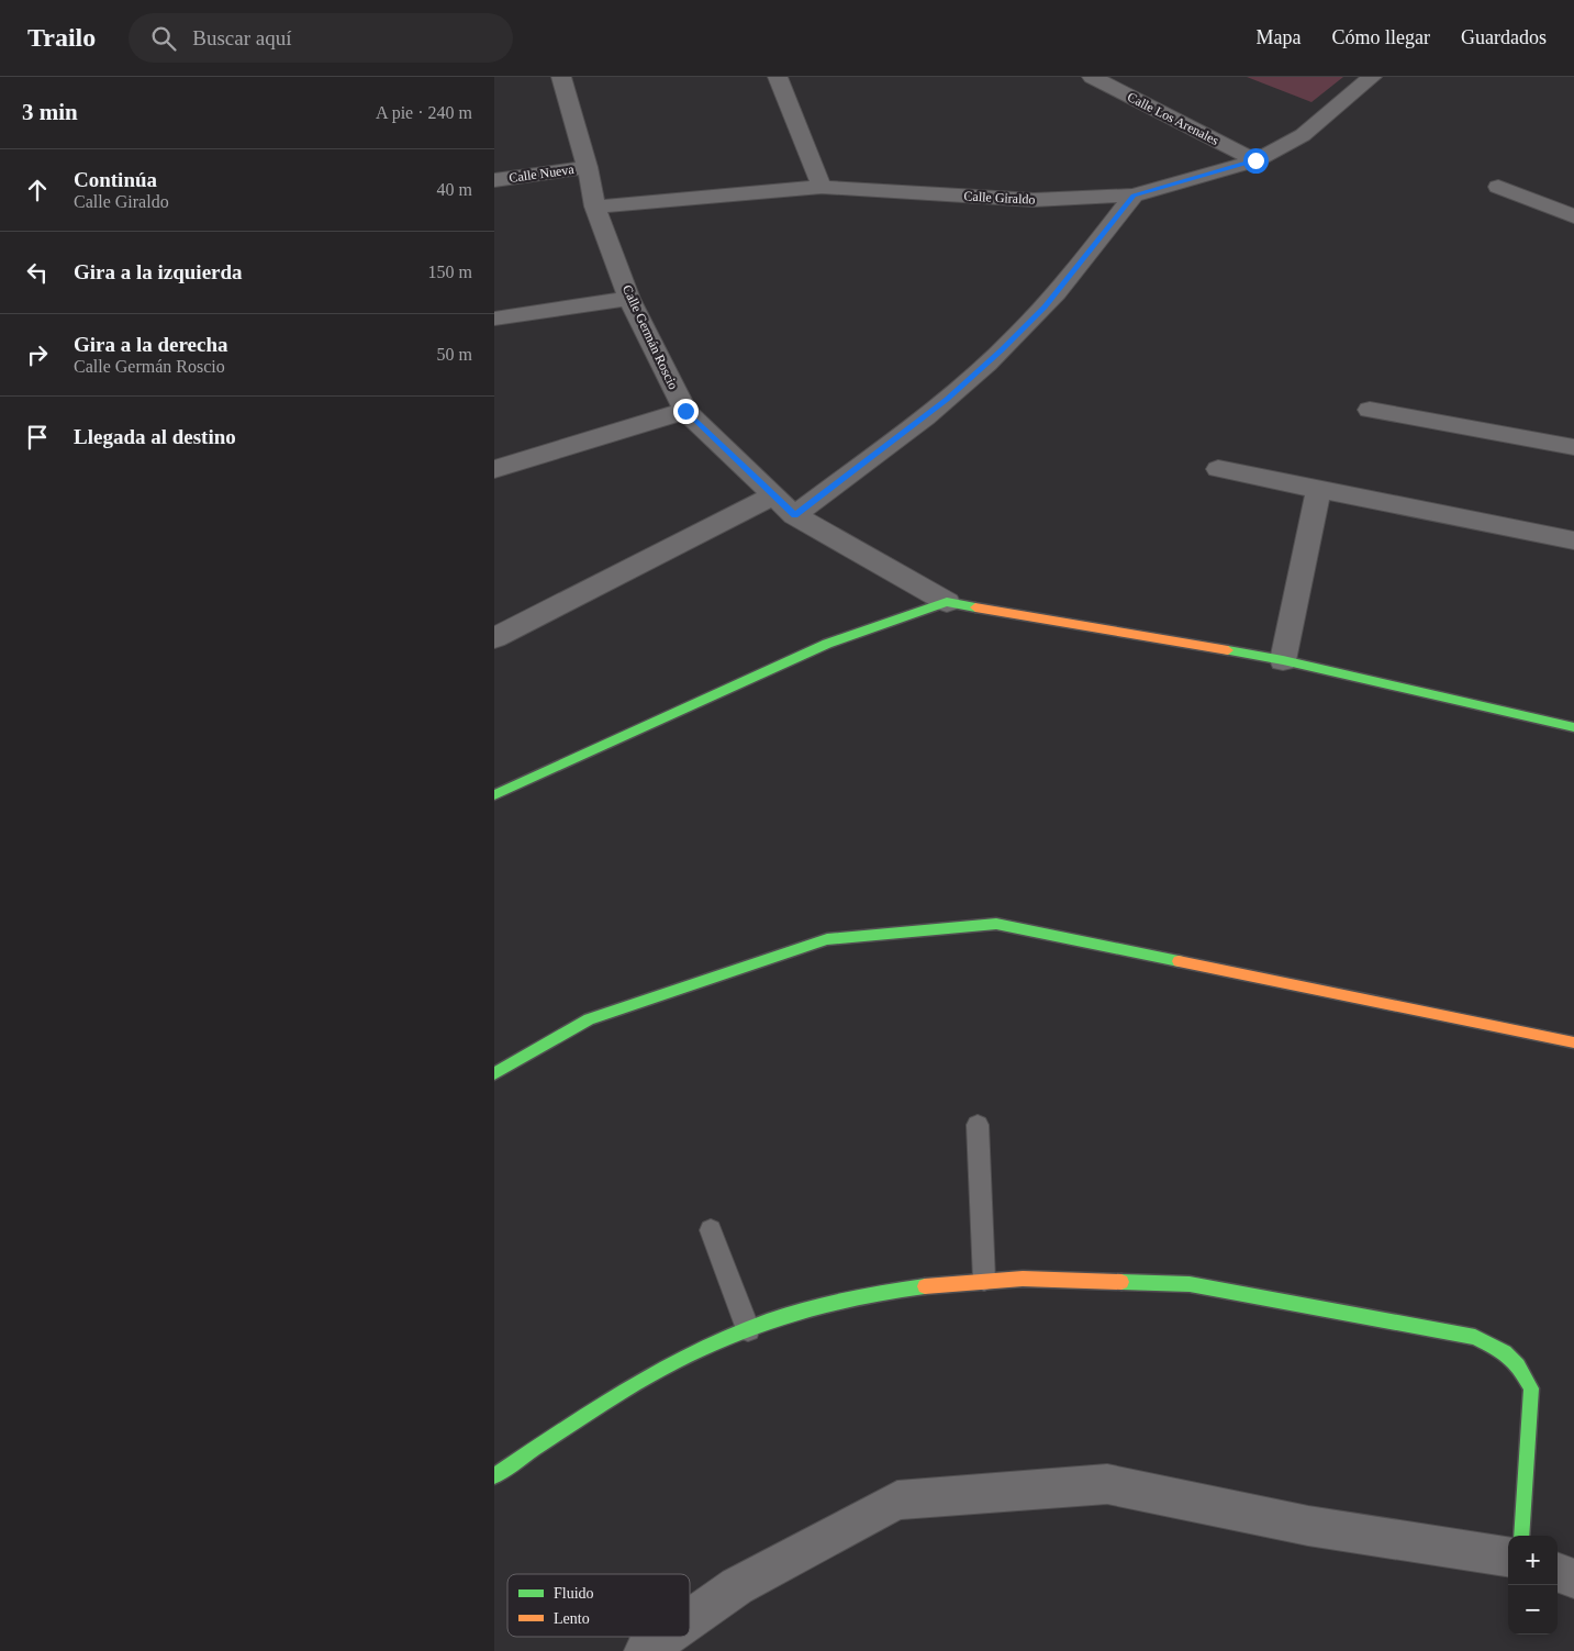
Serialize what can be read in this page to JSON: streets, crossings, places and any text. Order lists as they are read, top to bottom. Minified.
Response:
{"streets":{"street":["Calle Los Arenales","Calle Nueva","Calle Giraldo","Calle Germán Roscio"]},"crossings":[["Calle Los Arenales","Calle Giraldo"],["Calle Nueva","Calle Germán Roscio"],["Calle Giraldo","Calle Germán Roscio"]],"legend":["Fluido","Lento"],"page":{"header":"Trailo","search":"Buscar aquí","nav":["Mapa","Cómo llegar","Guardados"],"heading":["3 min","A pie · 240 m"],"list":[["Continúa","Calle Giraldo","40 m"],["Gira a la izquierda","150 m"],["Gira a la derecha","Calle Germán Roscio","50 m"],"Llegada al destino"],"map_buttons":["+","−"]}}
